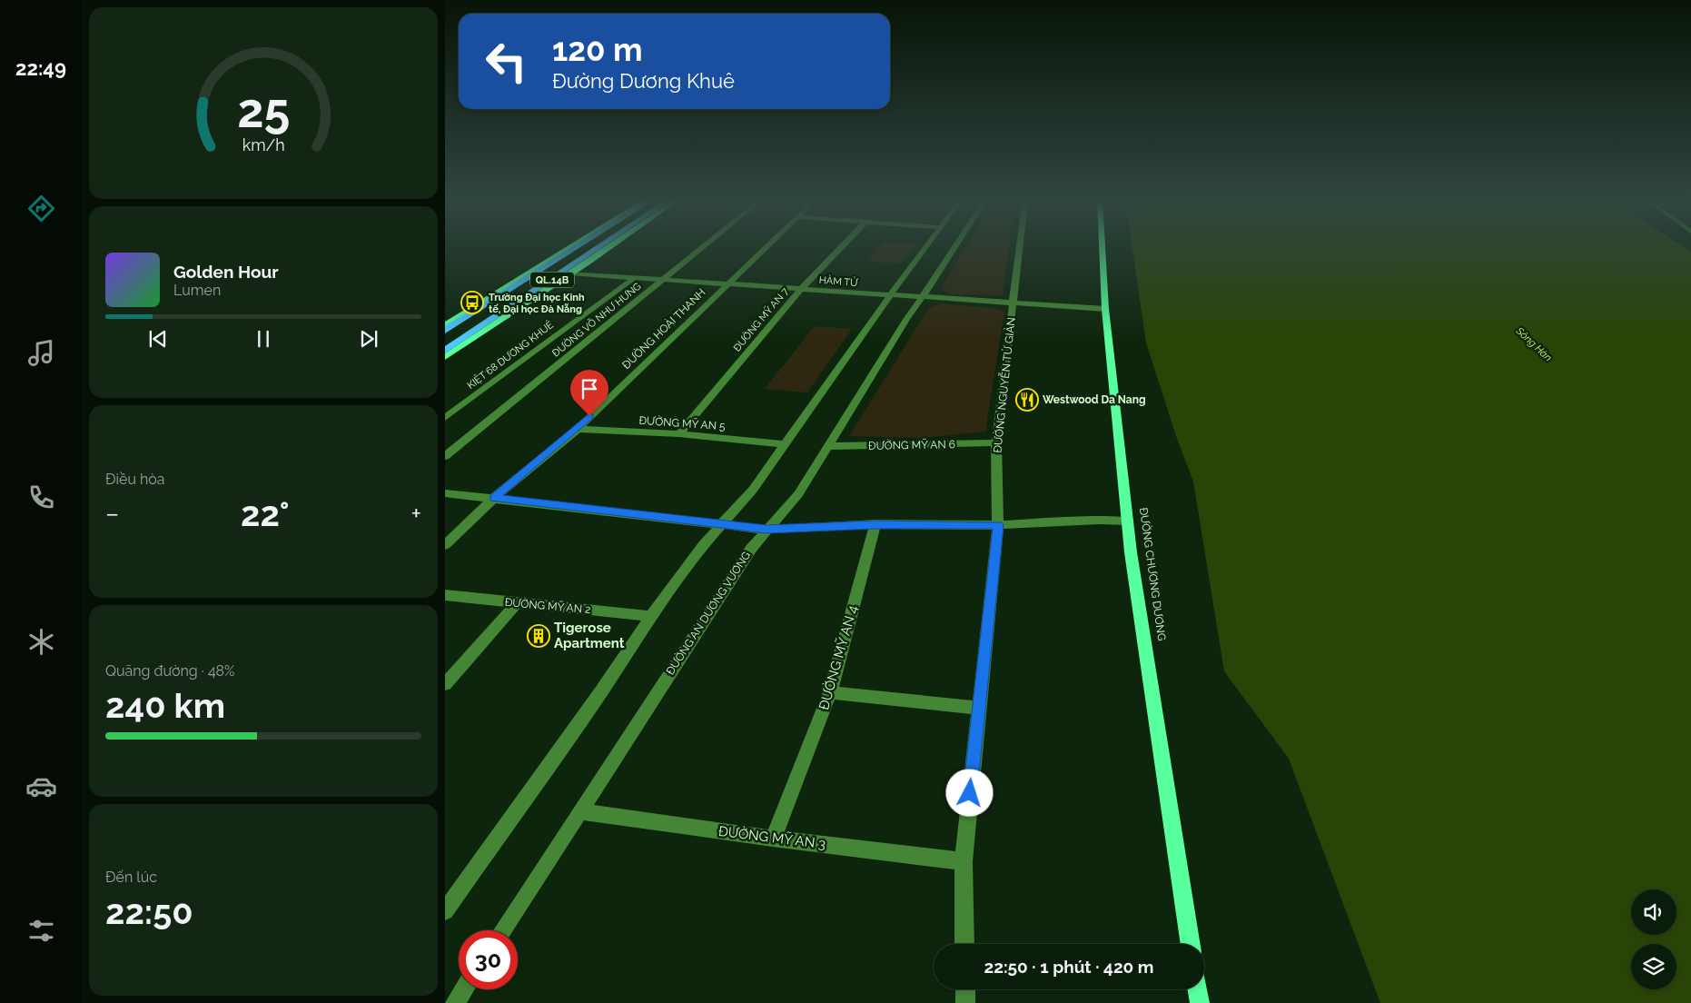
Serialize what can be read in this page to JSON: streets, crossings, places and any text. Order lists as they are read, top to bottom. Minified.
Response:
{"streets":{"highway":["QL.14B"],"main road":["ĐƯỜNG CHƯƠNG DƯƠNG"],"street":["HÀM TỬ","ĐƯỜNG VÕ NHƯ HƯNG","ĐƯỜNG MỸ AN 7","ĐƯỜNG HOÀI THANH","KIỆT 68 DƯƠNG KHUÊ","ĐƯỜNG NGUYỄN TỬ GIẢN","ĐƯỜNG MỸ AN 5","ĐƯỜNG MỸ AN 6","ĐƯỜNG MỸ AN 2","ĐƯỜNG AN DƯƠNG VƯƠNG","ĐƯỜNG MỸ AN 4","ĐƯỜNG MỸ AN 3"]},"crossings":[["QL.14B","HÀM TỬ"],["HÀM TỬ","ĐƯỜNG VÕ NHƯ HƯNG"],["HÀM TỬ","ĐƯỜNG MỸ AN 7"],["HÀM TỬ","ĐƯỜNG HOÀI THANH"],["HÀM TỬ","KIỆT 68 DƯƠNG KHUÊ"],["HÀM TỬ","ĐƯỜNG NGUYỄN TỬ GIẢN"],["HÀM TỬ","ĐƯỜNG CHƯƠNG DƯƠNG"],["HÀM TỬ","ĐƯỜNG AN DƯƠNG VƯƠNG"],["ĐƯỜNG MỸ AN 7","ĐƯỜNG MỸ AN 5"],["ĐƯỜNG HOÀI THANH","ĐƯỜNG MỸ AN 5"],["ĐƯỜNG NGUYỄN TỬ GIẢN","ĐƯỜNG MỸ AN 6"],["ĐƯỜNG NGUYỄN TỬ GIẢN","ĐƯỜNG MỸ AN 3"],["ĐƯỜNG MỸ AN 6","ĐƯỜNG AN DƯƠNG VƯƠNG"],["ĐƯỜNG AN DƯƠNG VƯƠNG","ĐƯỜNG MỸ AN 3"],["ĐƯỜNG MỸ AN 4","ĐƯỜNG MỸ AN 3"]],"water":["Sông Hàn"],"places":{"bus stop":["Trường Đại học Kinh tế, Đại học Đà Nẵng"],"restaurant":["Westwood Da Nang"],"building":["Tigerose Apartment"]},"page":{"tabs":"22:49","turn":["120 m","Đường Dương Khuê"],"song":["Golden Hour","Lumen"],"tile":["Điều hòa",["Quãng đường · 48%","240 km"],["Đến lúc","22:50"]],"heat":["−","22°","+"],"limit":"30","trip":"22:50 · 1 phút · 420 m","gauge":["25","km/h"]}}
